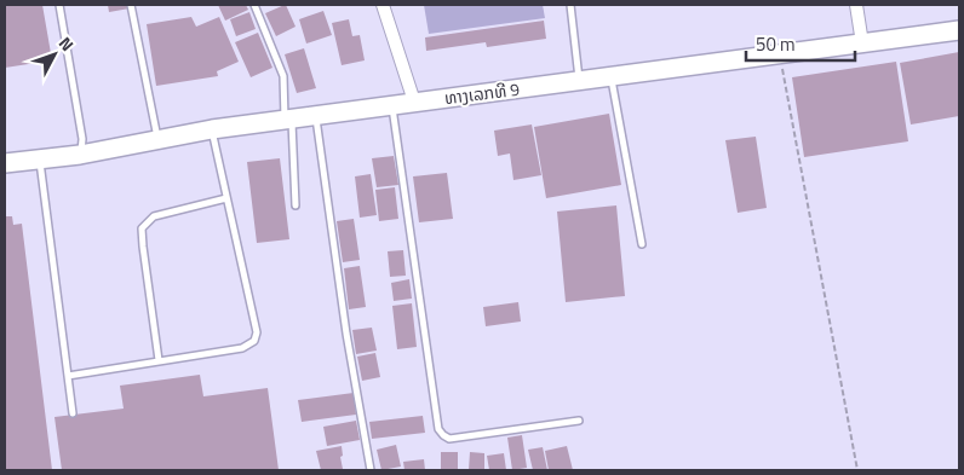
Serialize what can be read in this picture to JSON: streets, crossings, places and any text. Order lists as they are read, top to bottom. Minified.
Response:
{"streets":{"main road":["ທາງເລກທີ 9"]},"scale_bar":"50 m","north":"top right"}
